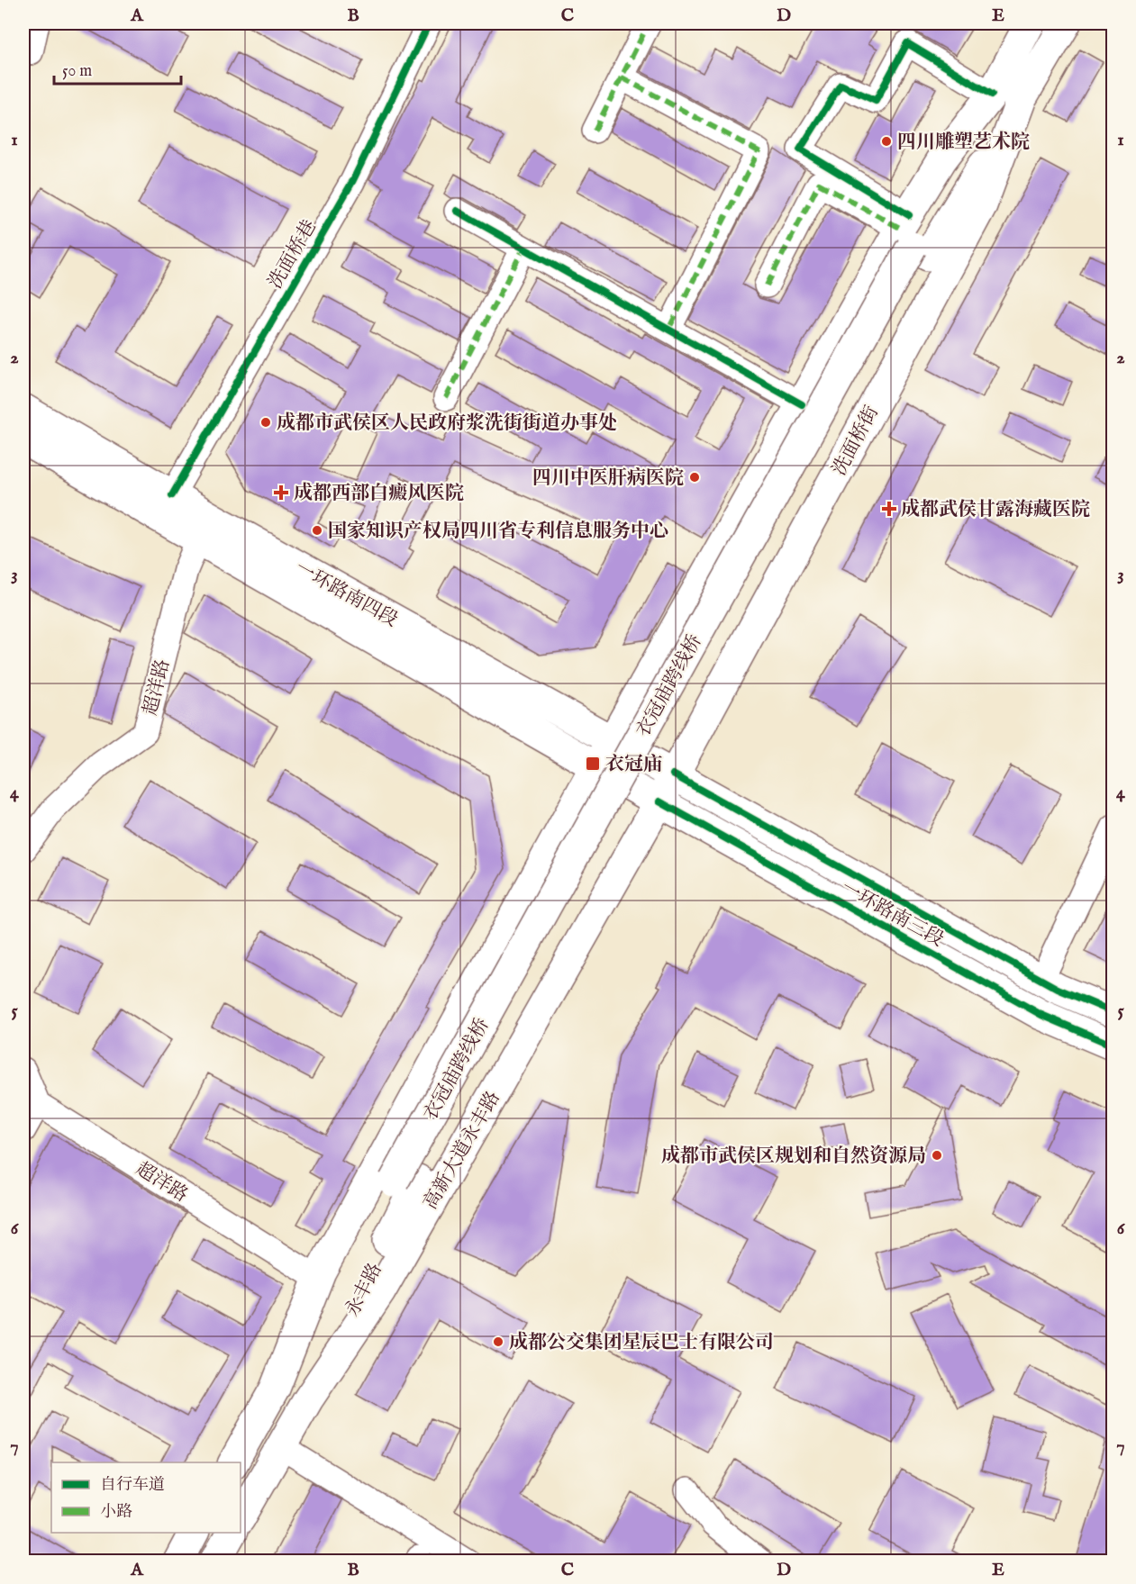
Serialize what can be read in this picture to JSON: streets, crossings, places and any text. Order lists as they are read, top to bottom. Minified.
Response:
{"streets":{"main road":["洗面桥街","一环路南四段","衣冠庙跨线桥","一环路南三段","高新大道永丰路","永丰路"],"street":["洗面桥巷","超洋路"]},"crossings":[["洗面桥巷","一环路南四段"],["洗面桥街","一环路南四段"],["洗面桥街","衣冠庙跨线桥"],["洗面桥街","一环路南三段"],["洗面桥街","高新大道永丰路"],["一环路南四段","超洋路"],["一环路南四段","一环路南三段"],["一环路南四段","高新大道永丰路"],["衣冠庙跨线桥","永丰路"],["一环路南三段","高新大道永丰路"],["高新大道永丰路","永丰路"]],"places":{"other":["四川雕塑艺术院","成都市武侯区人民政府浆洗街街道办事处","四川中医肝病医院","国家知识产权局四川省专利信息服务中心","成都市武侯区规划和自然资源局","成都公交集团星辰巴士有限公司"],"health":["成都西部白癜风医院","成都武侯甘露海藏医院"],"transit":["衣冠庙"]},"legend":["自行车道","小路"],"scale_bar":"50 m","grid":{"columns":["A","B","C","D","E"],"rows":["1","2","3","4","5","6","7"]}}
